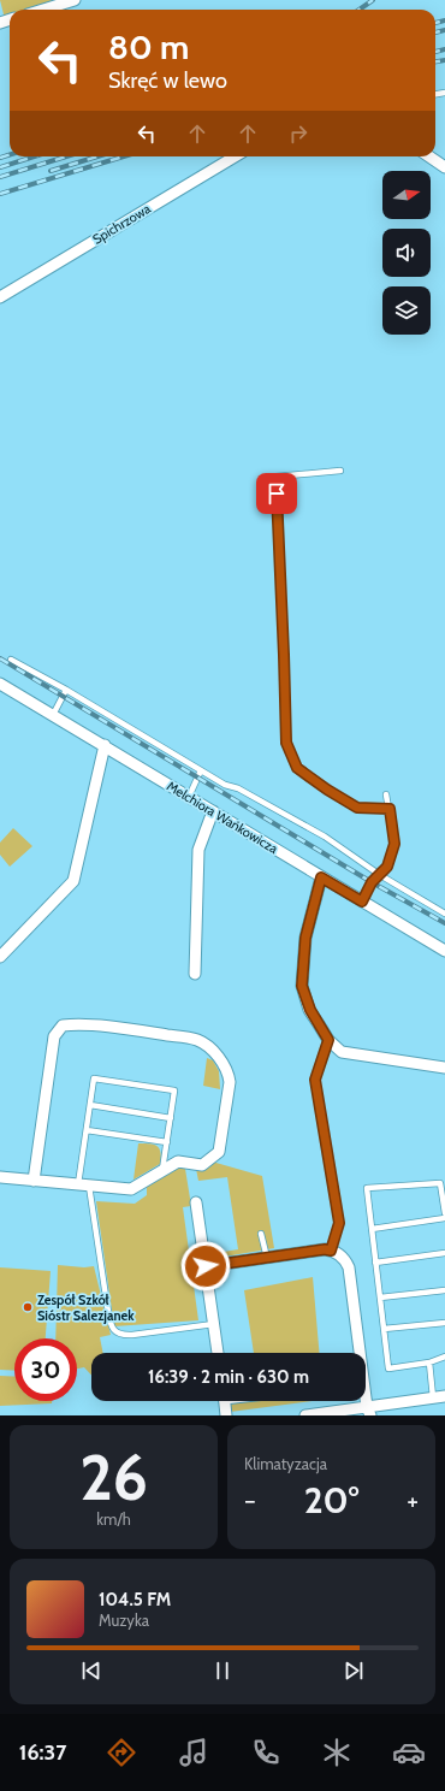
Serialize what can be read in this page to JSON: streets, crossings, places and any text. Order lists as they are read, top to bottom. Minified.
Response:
{"streets":{"street":["Spichrzowa","Melchiora Wańkowicza"]},"places":["Zespół Szkół Sióstr Salezjanek"],"north":"right","page":{"turn":["80 m","Skręć w lewo"],"limit":"30","trip":"16:39 · 2 min · 630 m","tile":[["26","km/h"],"Klimatyzacja"],"heat":["−","20°","+"],"song":["104.5 FM","Muzyka"],"tabs":"16:37"}}
